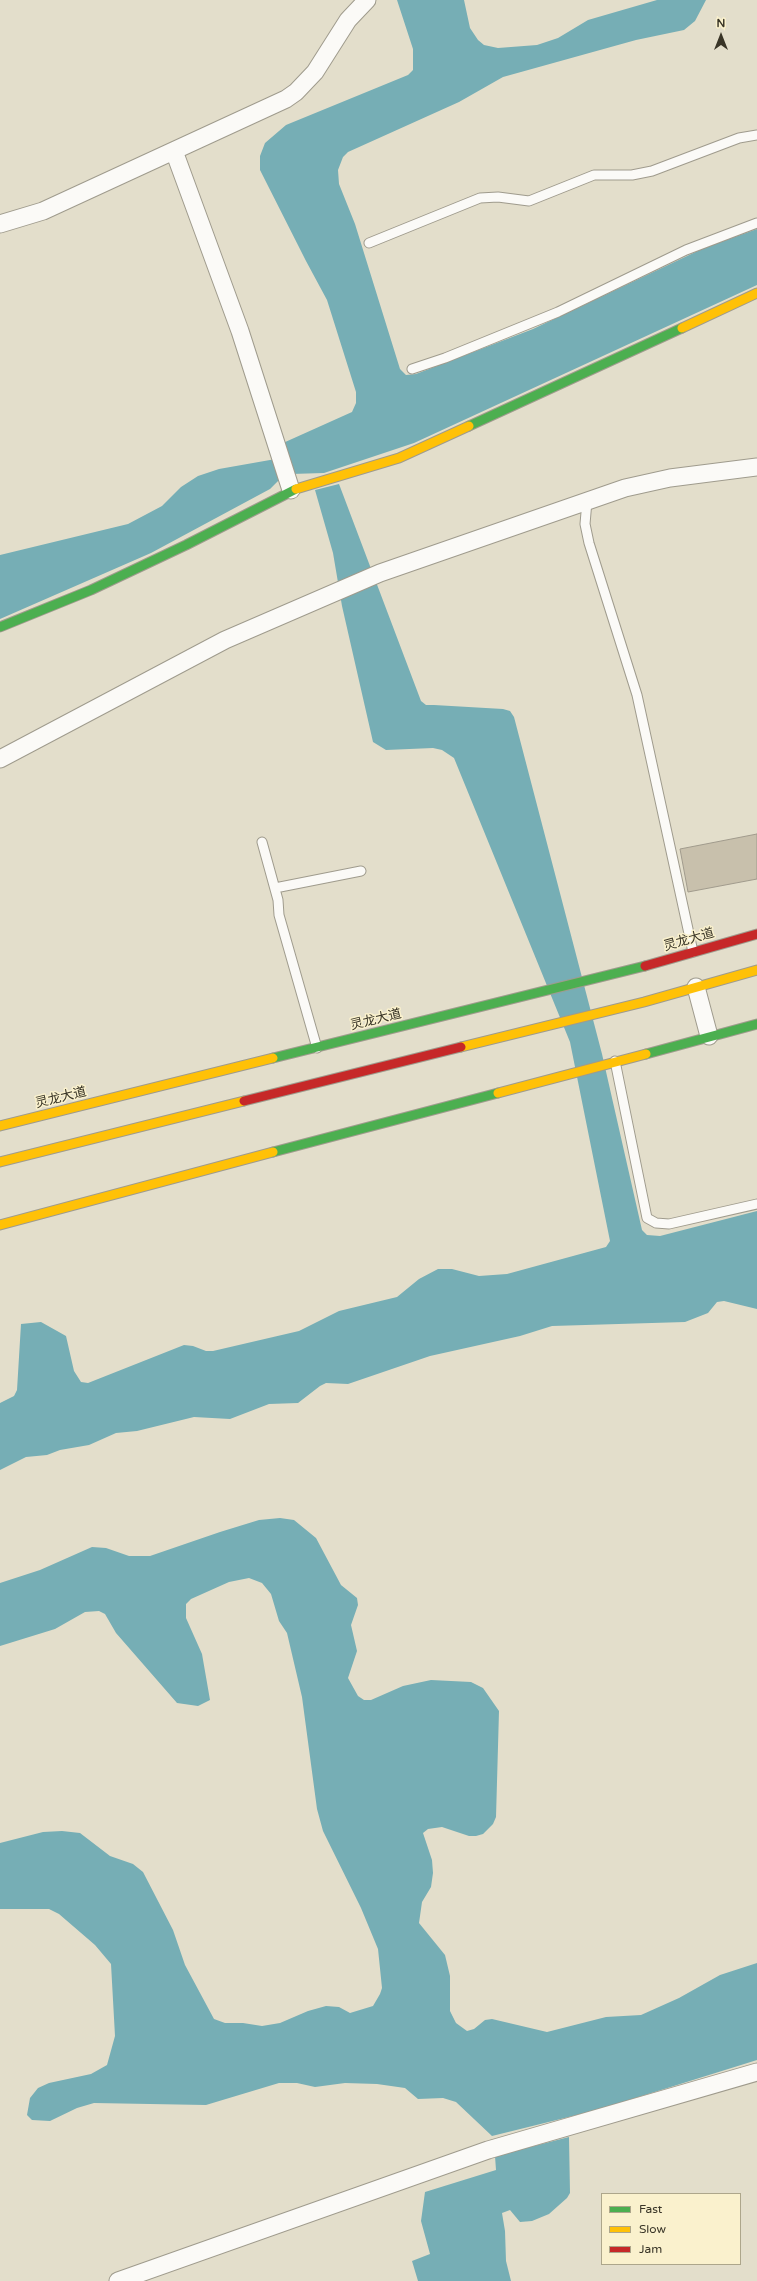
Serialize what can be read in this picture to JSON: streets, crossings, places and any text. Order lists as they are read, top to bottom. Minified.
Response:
{"streets":{"street":["灵龙大道"]},"legend":["Fast","Slow","Jam"],"north":"top"}
